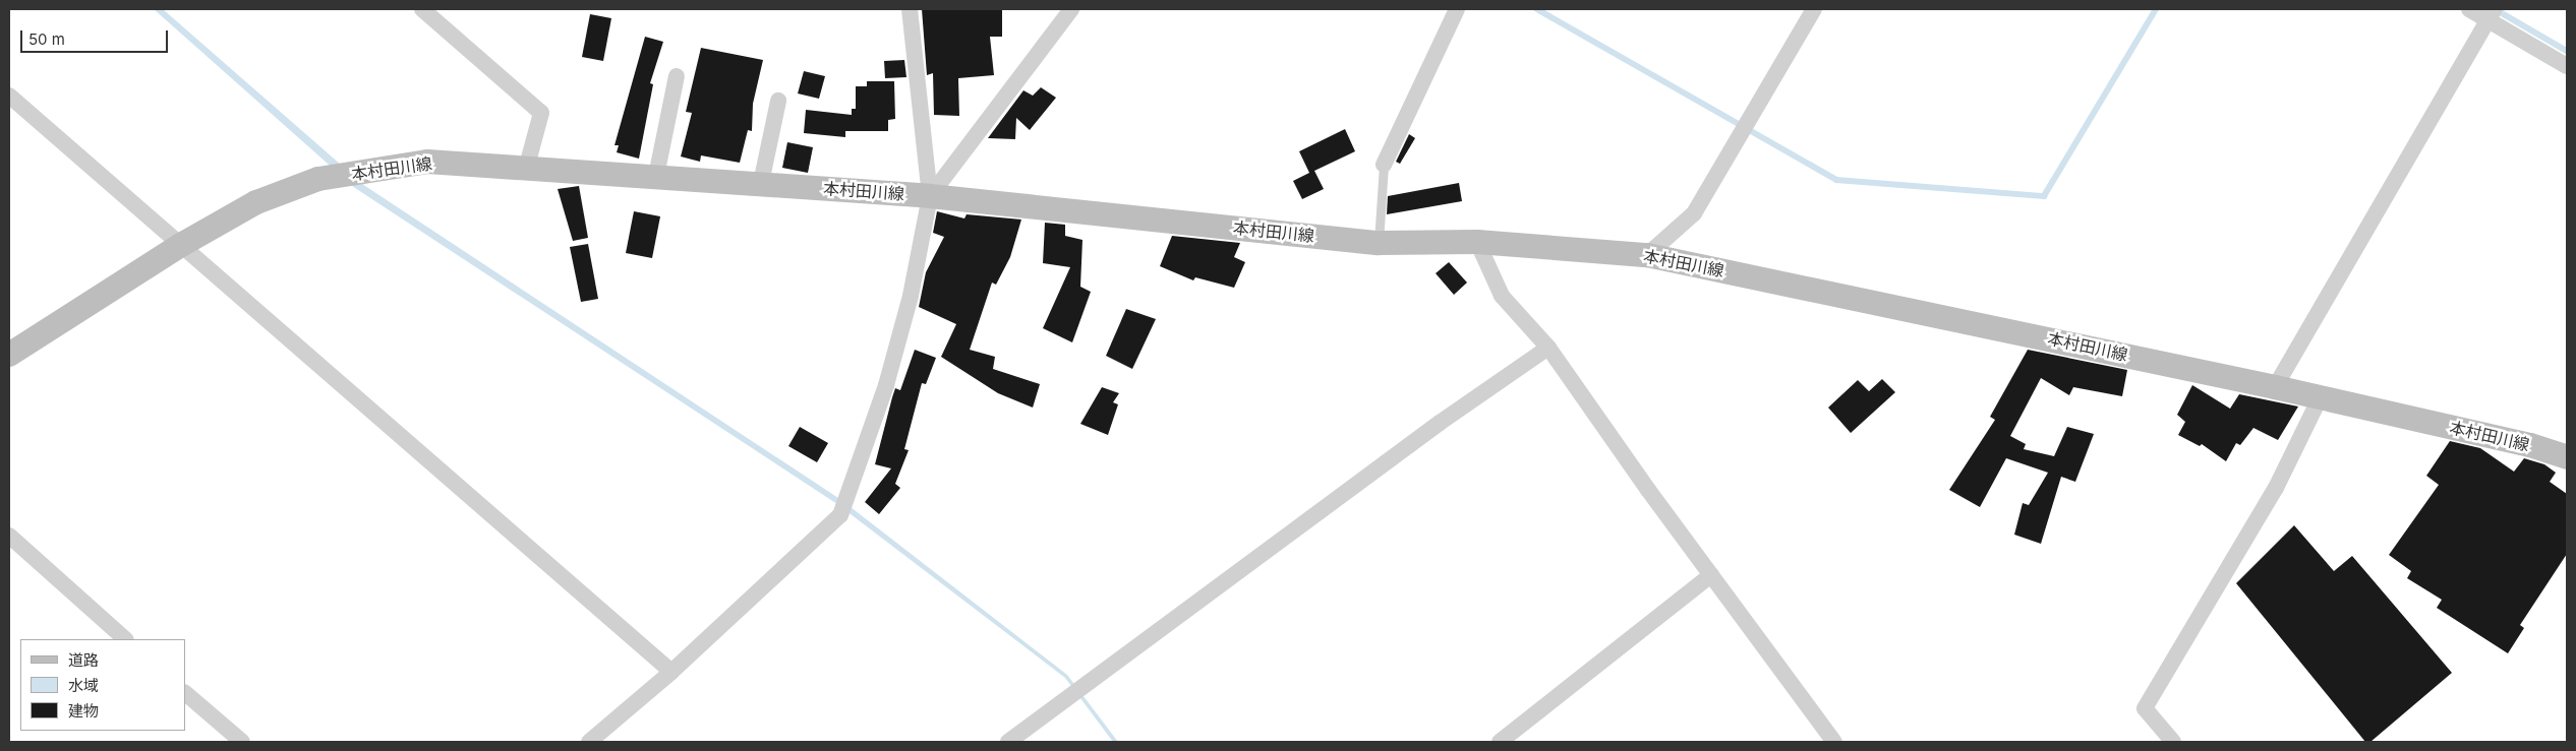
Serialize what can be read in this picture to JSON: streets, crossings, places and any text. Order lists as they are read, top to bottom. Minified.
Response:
{"streets":{"main road":["本村田川線"]},"legend":["道路","水域","建物"],"scale_bar":"50 m"}
